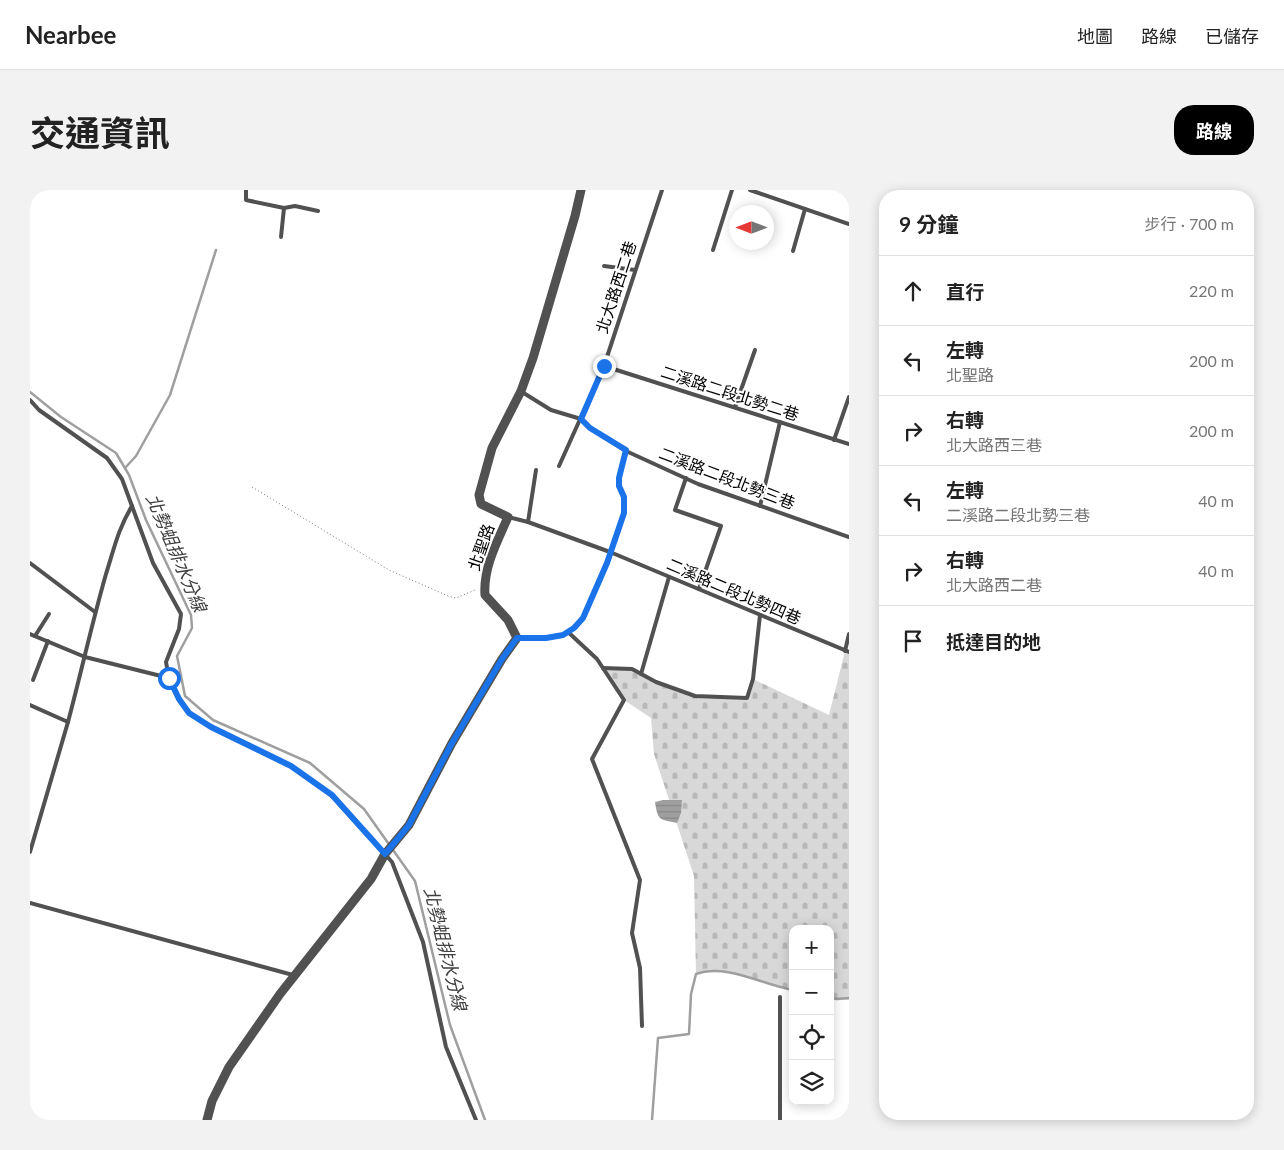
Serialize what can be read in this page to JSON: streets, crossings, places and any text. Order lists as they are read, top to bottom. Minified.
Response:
{"streets":{"street":["北聖路"],"lane":["北大路西二巷","二溪路二段北勢二巷","二溪路二段北勢三巷","二溪路二段北勢四巷"]},"crossings":[["北大路西二巷","二溪路二段北勢二巷"],["北大路西二巷","二溪路二段北勢三巷"],["二溪路二段北勢三巷","北聖路"],["北聖路","二溪路二段北勢四巷"]],"water":["北勢蛆排水分線"],"north":"left","page":{"header":"Nearbee","nav":["地圖","路線","已儲存"],"title":"交通資訊","buttons":"路線","heading":["9 分鐘","步行 · 700 m"],"list":[["直行","220 m"],["左轉","北聖路","200 m"],["右轉","北大路西三巷","200 m"],["左轉","二溪路二段北勢三巷","40 m"],["右轉","北大路西二巷","40 m"],"抵達目的地"],"map_buttons":["+","−"]}}
